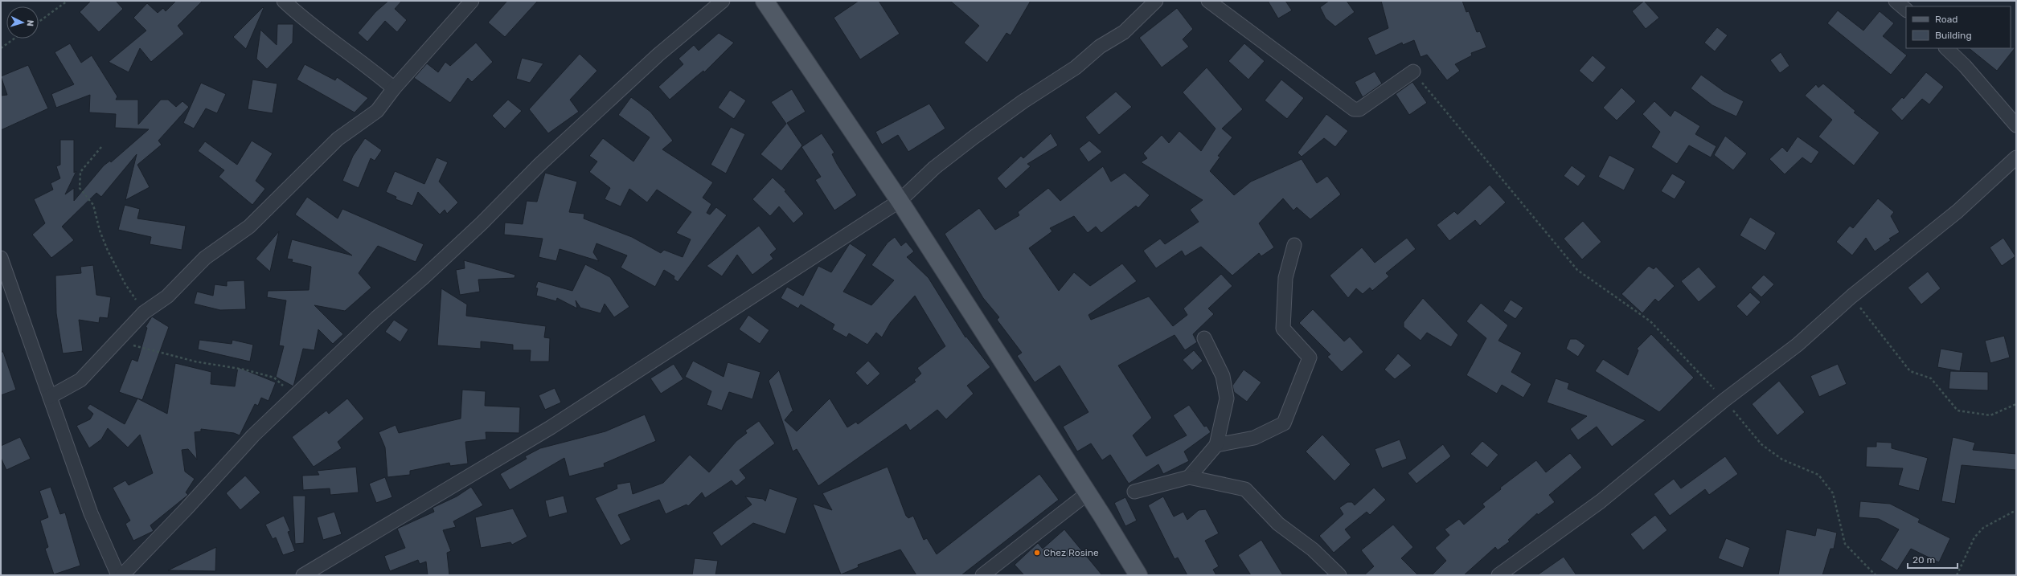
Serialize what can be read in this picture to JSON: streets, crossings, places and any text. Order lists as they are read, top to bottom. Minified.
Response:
{"places":["Chez Rosine"],"legend":["Road","Building"],"scale_bar":"20 m","north":"right"}
